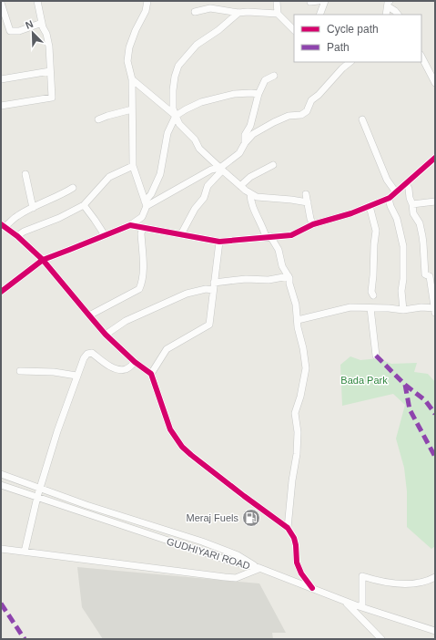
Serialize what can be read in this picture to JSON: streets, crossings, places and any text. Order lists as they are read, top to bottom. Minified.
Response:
{"streets":{"street":["GUDHIYARI ROAD"]},"parks":["Bada Park"],"places":{"fuel station":["Meraj Fuels"]},"legend":["Cycle path","Path"],"north":"top left"}
